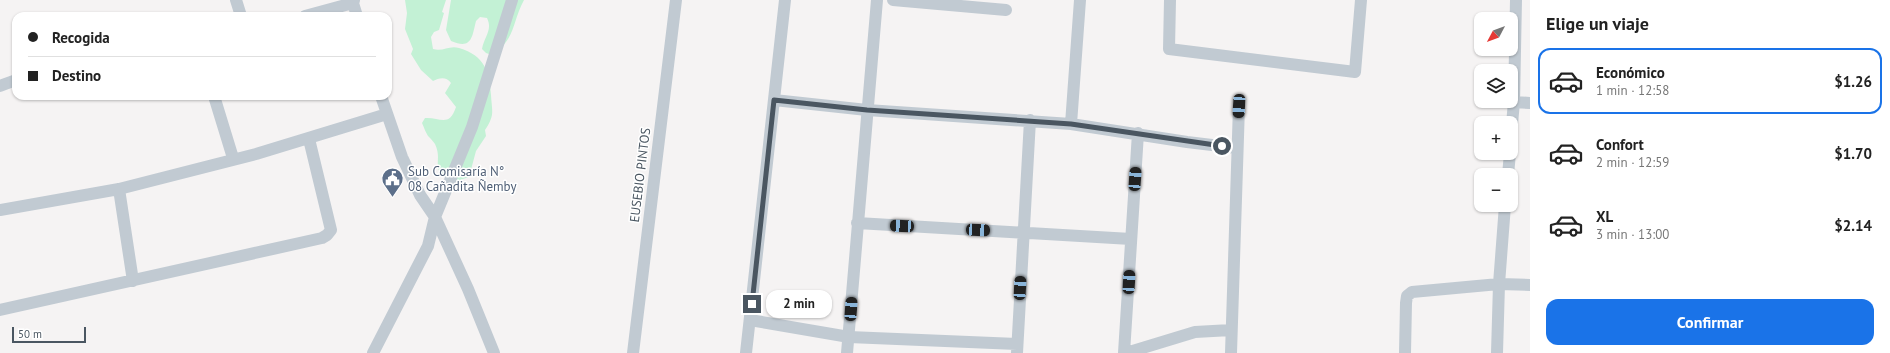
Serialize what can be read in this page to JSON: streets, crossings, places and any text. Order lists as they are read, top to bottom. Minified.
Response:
{"streets":{"street":["EUSEBIO PINTOS"]},"places":{"public building":["Sub Comisaría N° 08 Cañadita Ñemby"]},"scale_bar":"50 m","north":"bottom left","page":{"heading":"Elige un viaje","map_buttons":["+","−"],"banner":["Recogida","Destino"],"list":[{"name":"Económico","note":"1 min · 12:58","value":"$1.26"},{"name":"Confort","note":"2 min · 12:59","value":"$1.70"},{"name":"XL","note":"3 min · 13:00","value":"$2.14"}],"bubble":"2 min","buttons":"Confirmar","scale":"50 m"}}
